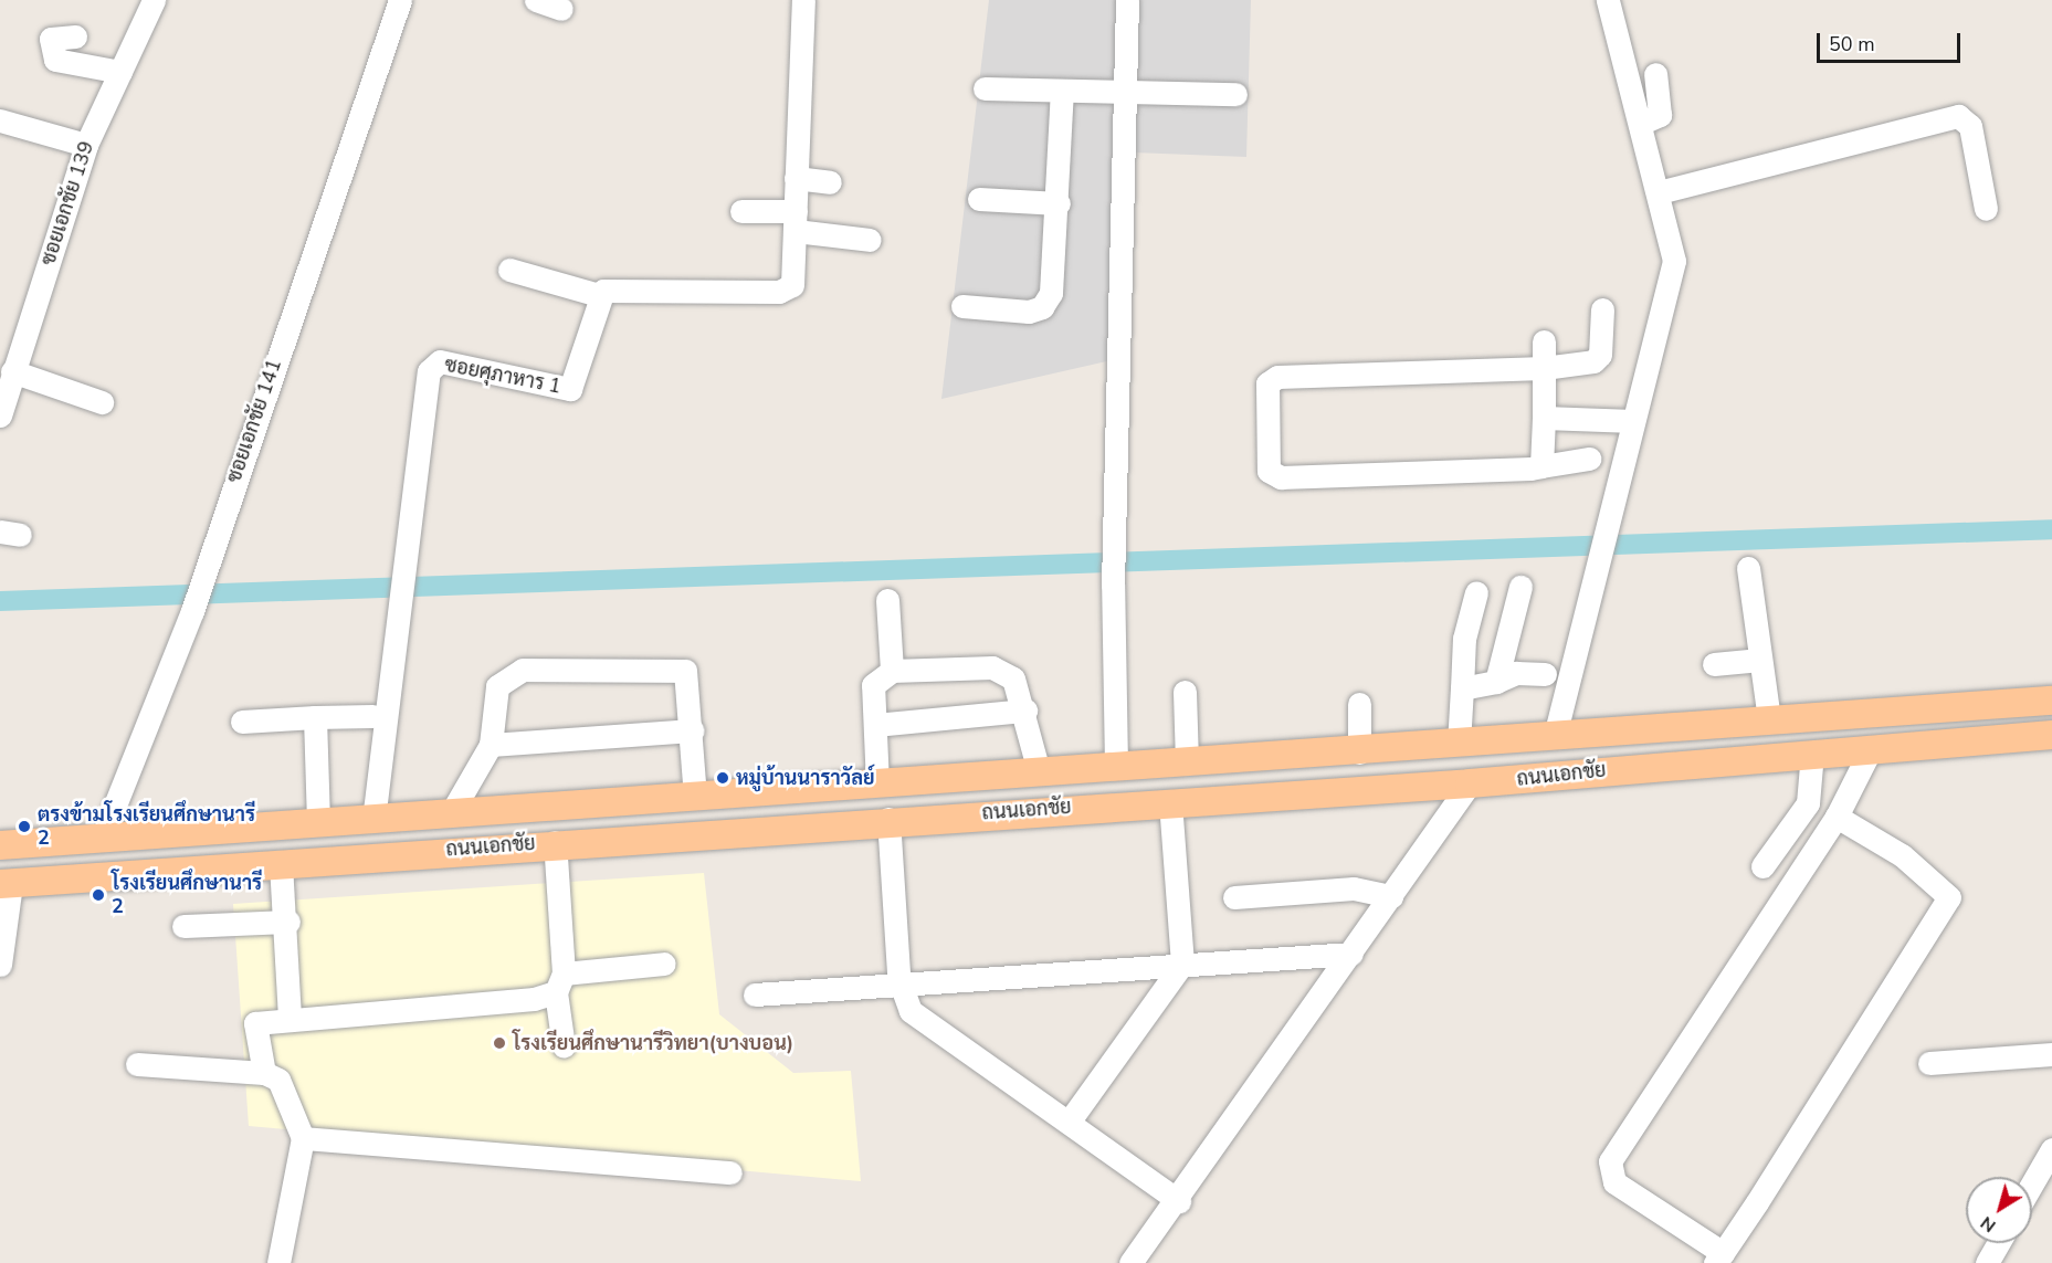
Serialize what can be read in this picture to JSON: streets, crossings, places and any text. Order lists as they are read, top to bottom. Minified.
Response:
{"streets":{"main road":["ถนนเอกชัย"],"street":["ซอยเอกชัย 139","ซอยศุภาหาร 1","ซอยเอกชัย 141"]},"crossings":[["ซอยศุภาหาร 1","ถนนเอกชัย"],["ซอยเอกชัย 141","ถนนเอกชัย"]],"places":["หมู่บ้านนาราวัลย์","ตรงข้ามโรงเรียนศึกษานารี 2","โรงเรียนศึกษานารี 2","โรงเรียนศึกษานารีวิทยา(บางบอน)"],"scale_bar":"50 m","north":"bottom left"}
